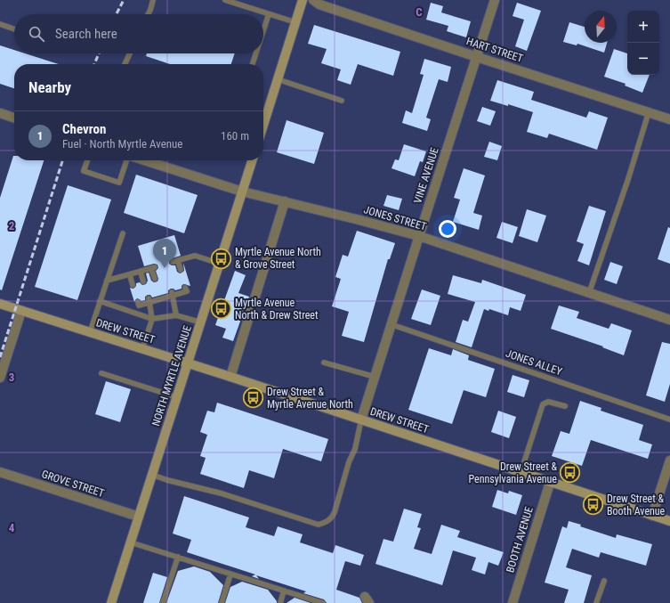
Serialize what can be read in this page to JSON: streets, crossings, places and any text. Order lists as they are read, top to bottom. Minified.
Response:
{"streets":{"main road":["DREW STREET","NORTH MYRTLE AVENUE"],"street":["HART STREET","VINE AVENUE","JONES STREET","GROVE STREET","BOOTH AVENUE"],"lane":["JONES ALLEY"]},"crossings":[["HART STREET","VINE AVENUE"],["VINE AVENUE","JONES STREET"],["VINE AVENUE","DREW STREET"],["VINE AVENUE","JONES ALLEY"],["JONES STREET","NORTH MYRTLE AVENUE"],["DREW STREET","NORTH MYRTLE AVENUE"],["DREW STREET","BOOTH AVENUE"],["NORTH MYRTLE AVENUE","GROVE STREET"]],"places":{"bus stop":["Myrtle Avenue North & Grove Street","Myrtle Avenue North & Drew Street","Drew Street & Myrtle Avenue North","Drew Street & Pennsylvania Avenue","Drew Street & Booth Avenue"]},"north":"top","page":{"map_buttons":["+","−"],"search":"Search here","heading":"Nearby","list":[{"mark":"1","name":"Chevron","note":"Fuel · North Myrtle Avenue","value":"160 m"}],"pins":"1"},"grid":{"columns":["C"],"rows":["2","3","4"]}}
